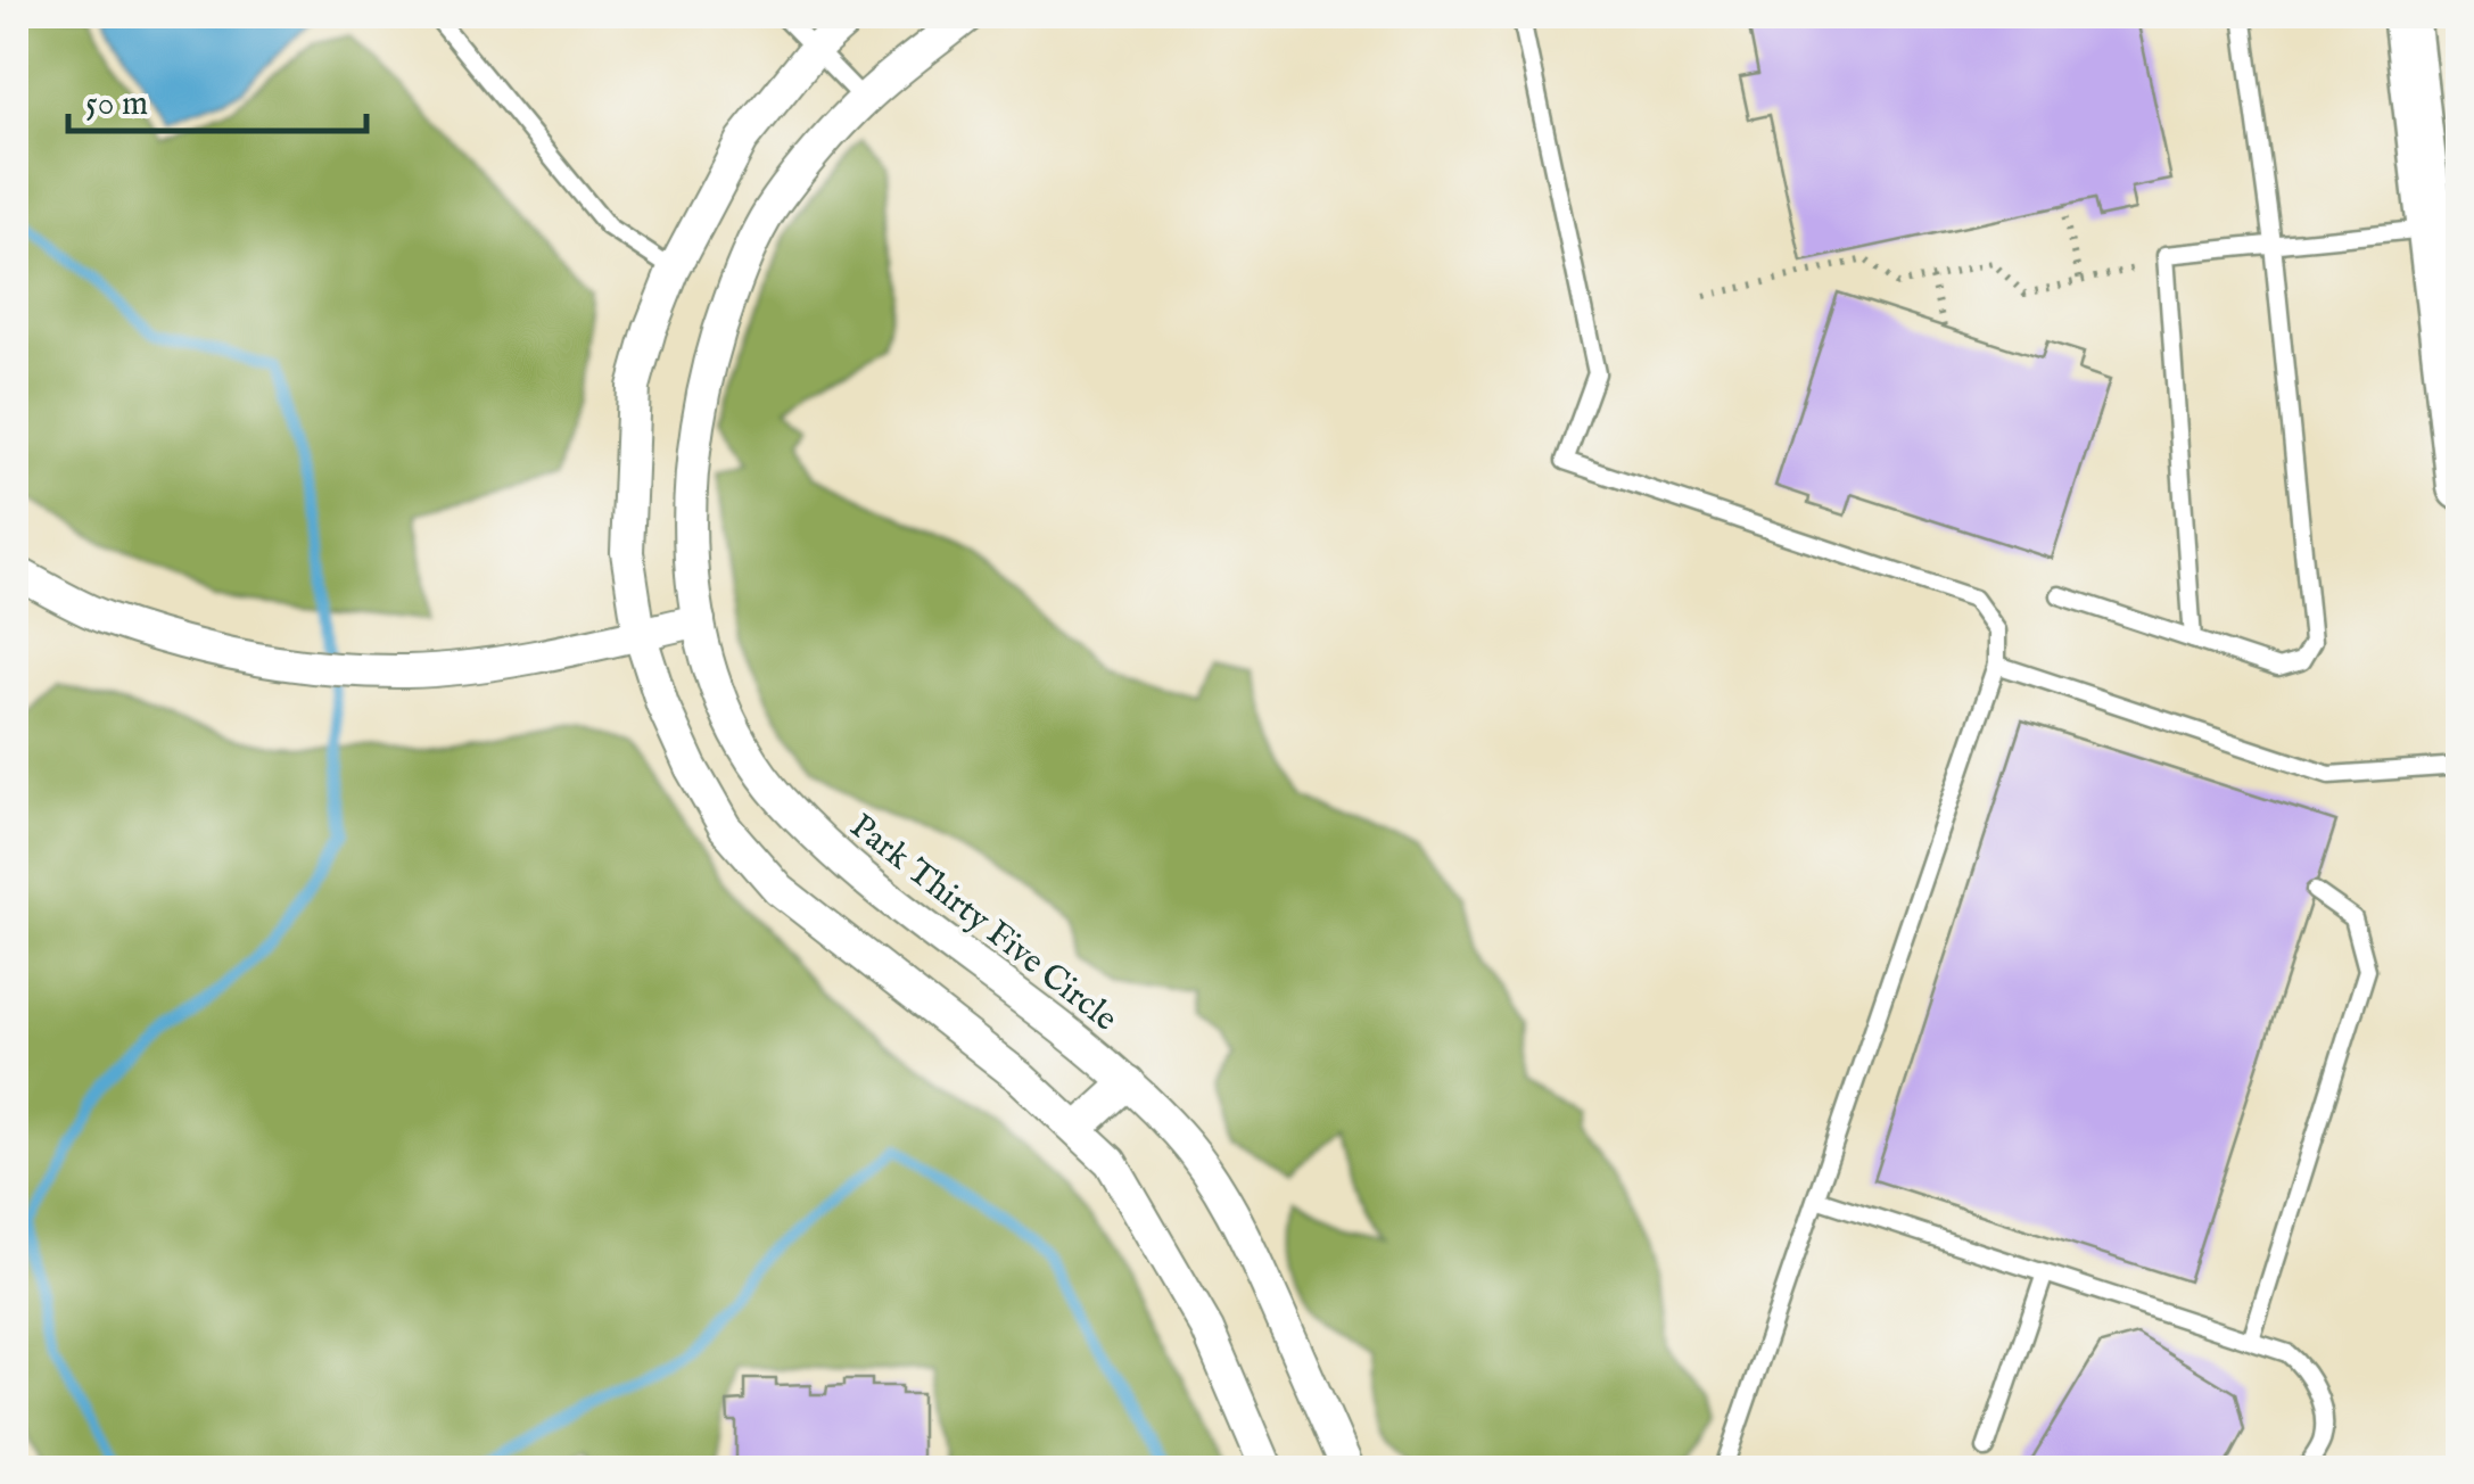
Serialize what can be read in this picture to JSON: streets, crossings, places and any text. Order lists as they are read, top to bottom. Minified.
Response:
{"streets":{"street":["Park Thirty Five Circle"]},"scale_bar":"50 m"}
